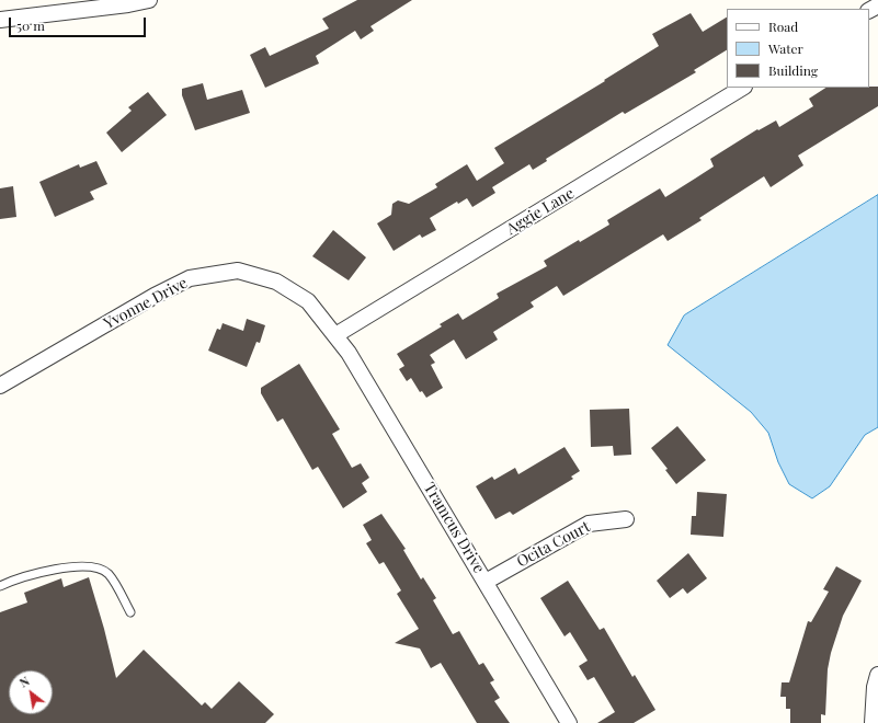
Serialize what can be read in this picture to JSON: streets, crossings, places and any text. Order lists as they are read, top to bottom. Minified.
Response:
{"streets":{"street":["Aggie Lane","Yvonne Drive","Tramcus Drive","Ocita Court"]},"crossings":[["Aggie Lane","Yvonne Drive"],["Aggie Lane","Tramcus Drive"],["Yvonne Drive","Tramcus Drive"],["Tramcus Drive","Ocita Court"]],"legend":["Road","Water","Building"],"scale_bar":"50 m","north":"top left"}
